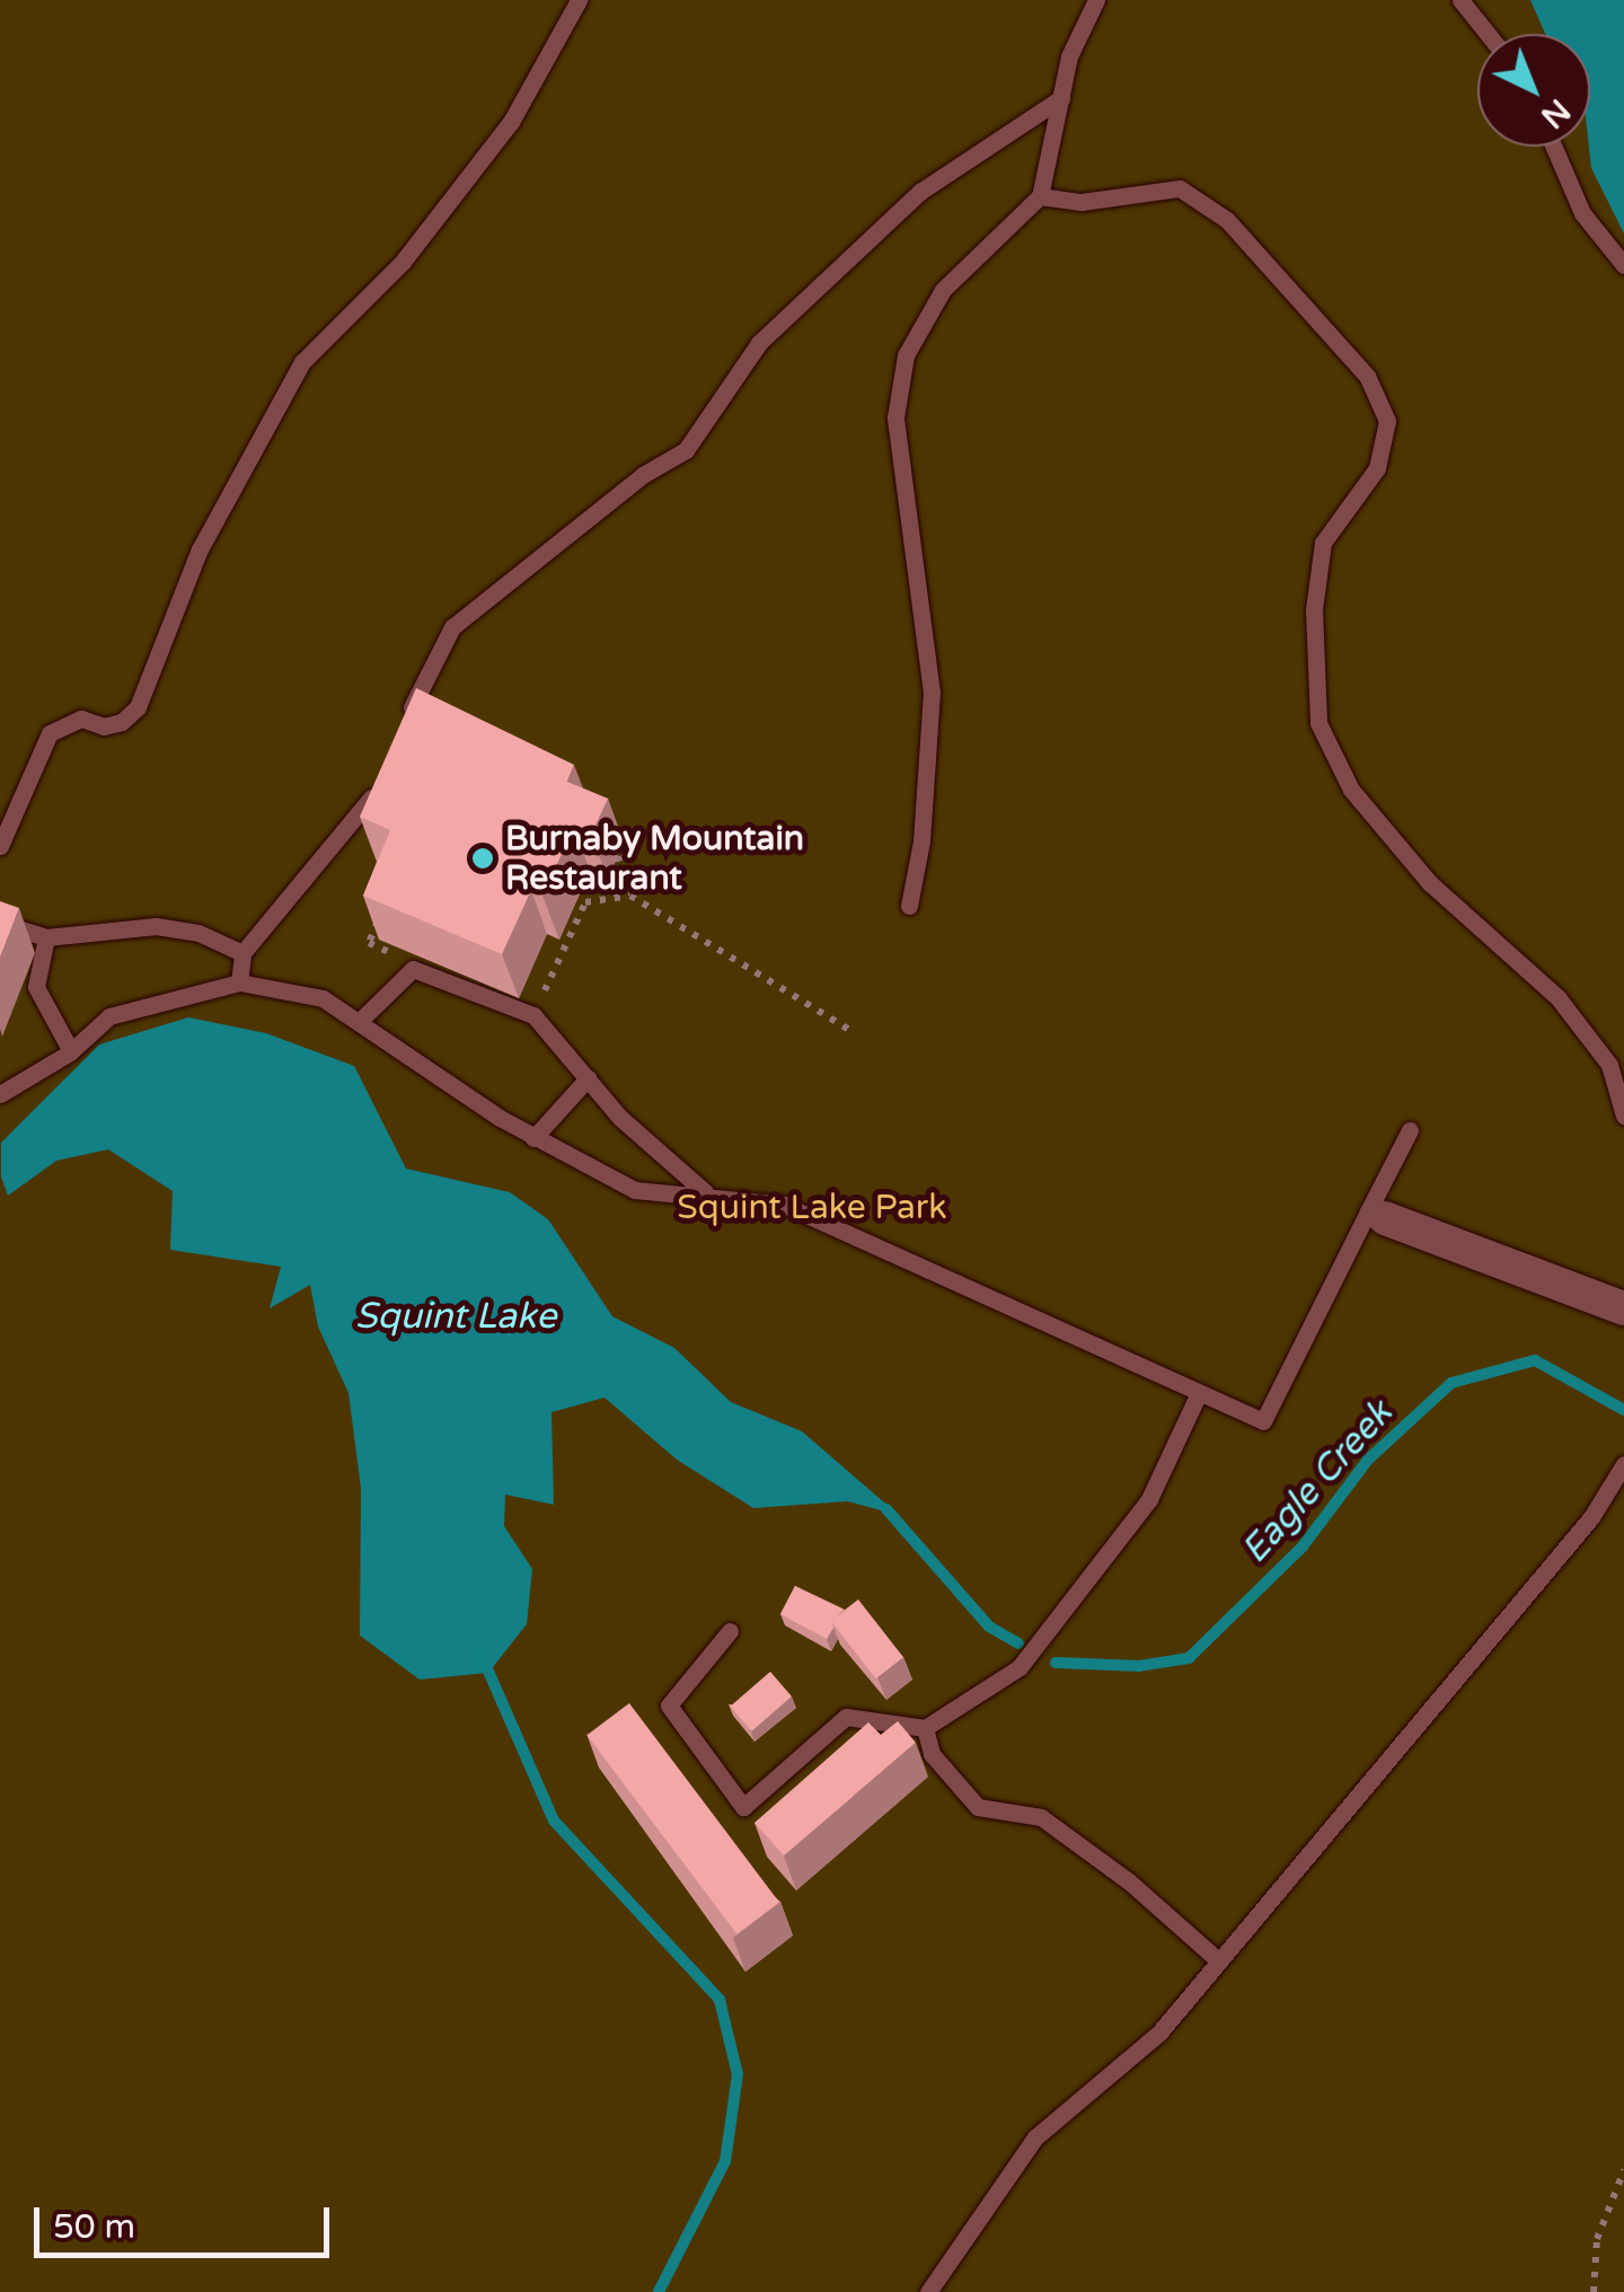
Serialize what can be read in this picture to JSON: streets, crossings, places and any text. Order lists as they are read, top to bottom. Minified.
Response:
{"water":["Squint Lake","Eagle Creek"],"parks":["Squint Lake Park"],"places":["Burnaby Mountain Restaurant"],"scale_bar":"50 m","north":"bottom right"}
